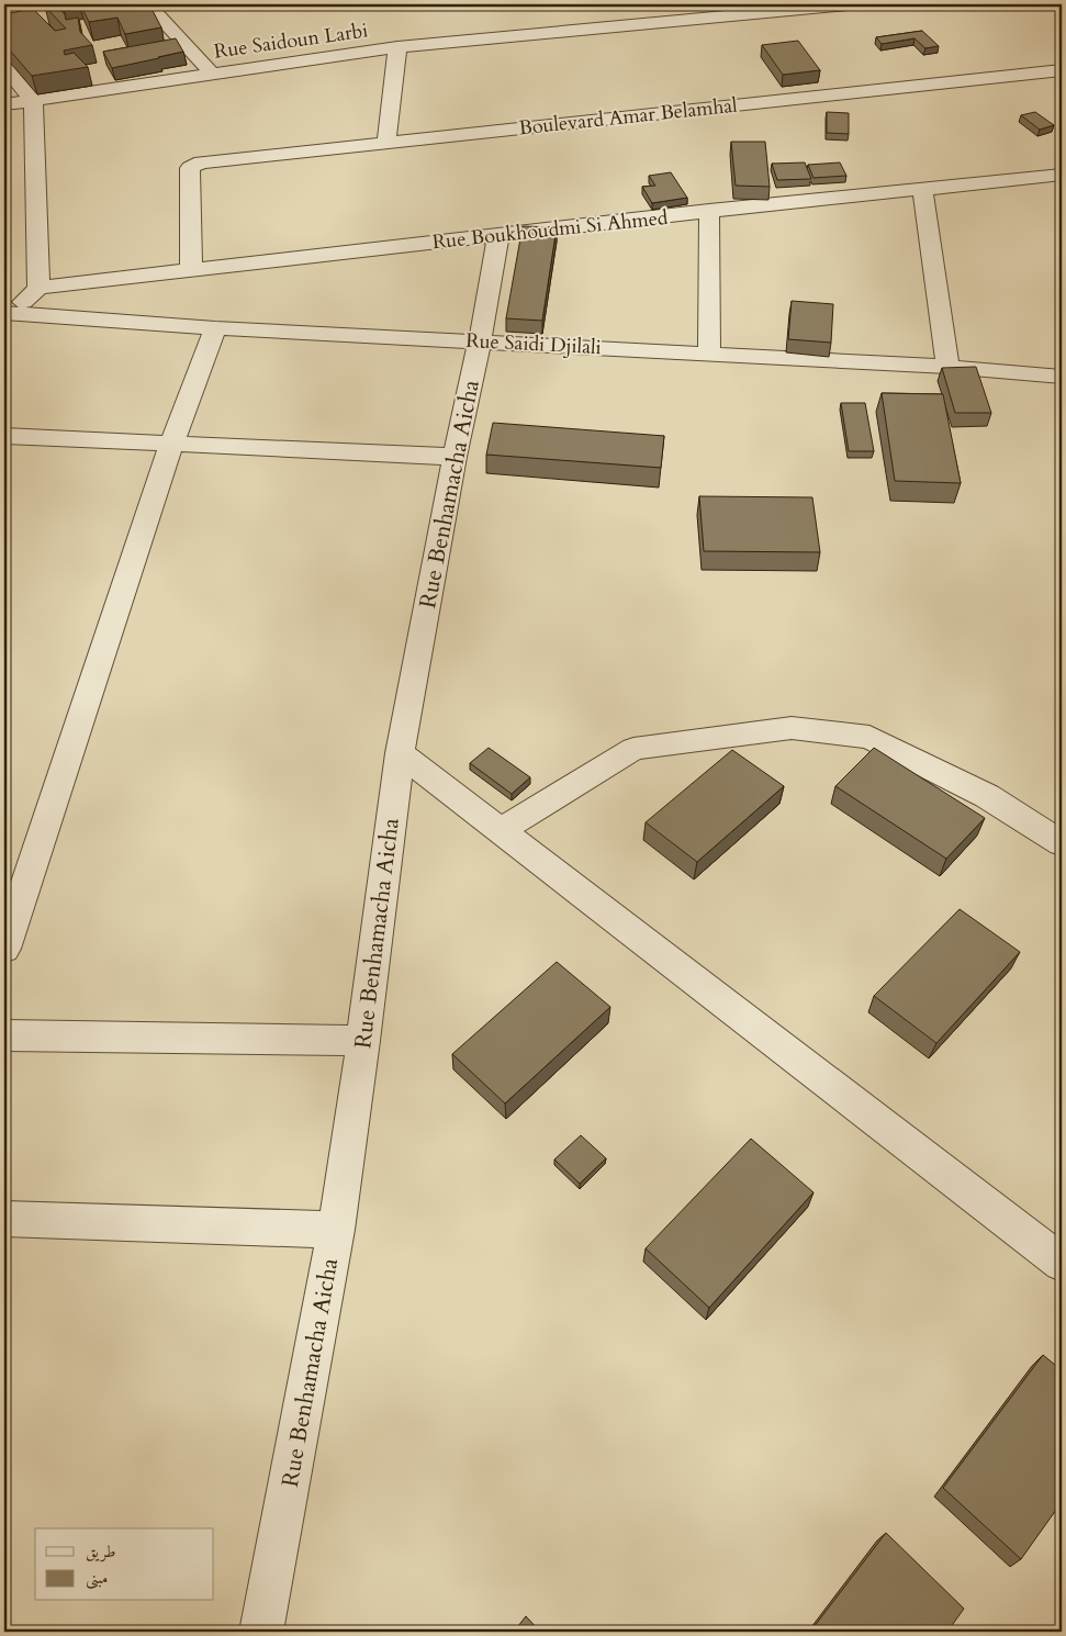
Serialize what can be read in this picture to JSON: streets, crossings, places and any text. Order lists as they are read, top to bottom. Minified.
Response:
{"streets":{"street":["Rue Saidoun Larbi","Boulevard Amar Belamhal","Rue Boukhoudmi Si Ahmed","Rue Saidi Djilali","Rue Benhamacha Aicha"]},"crossings":[["Boulevard Amar Belamhal","Rue Boukhoudmi Si Ahmed"],["Rue Boukhoudmi Si Ahmed","Rue Benhamacha Aicha"],["Rue Saidi Djilali","Rue Benhamacha Aicha"]],"legend":["طريق","مبنى"]}
